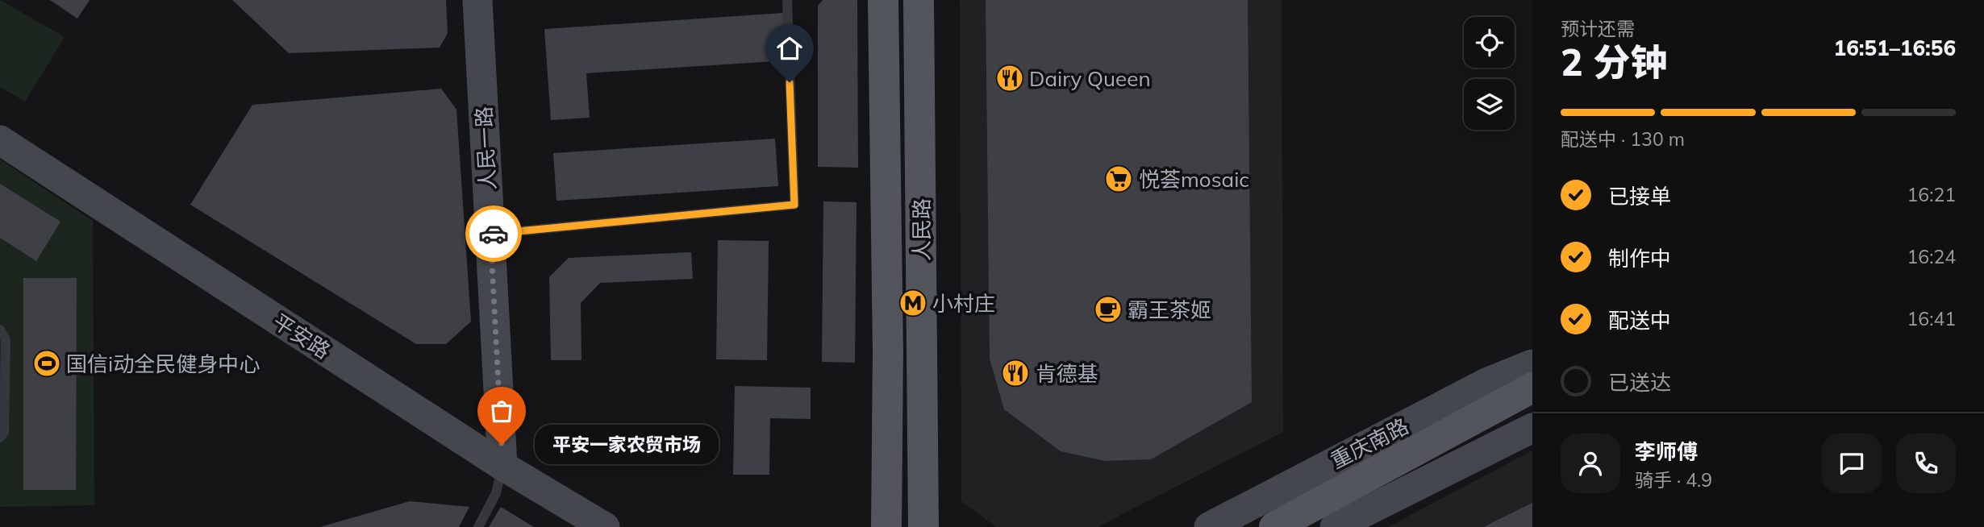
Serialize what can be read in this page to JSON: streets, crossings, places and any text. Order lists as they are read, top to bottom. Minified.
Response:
{"streets":{"main road":["人民路","重庆南路"],"street":["人民一路","平安路"]},"crossings":[["人民一路","平安路"]],"places":{"restaurant":["Dairy Queen","肯德基"],"supermarket":["悦荟mosaic"],"metro station":["小村庄"],"cafe":["霸王茶姬"],"sports":["国信i动全民健身中心"],"other":["平安一家农贸市场"]},"page":{"heading":["2 分钟","预计还需","16:51–16:56"],"panel":["李师傅","骑手 · 4.9"],"bar":"配送中 · 130 m","list":[["已接单","16:21"],["制作中","16:24"],["配送中","16:41"],"已送达"],"bubble":"平安一家农贸市场"}}
